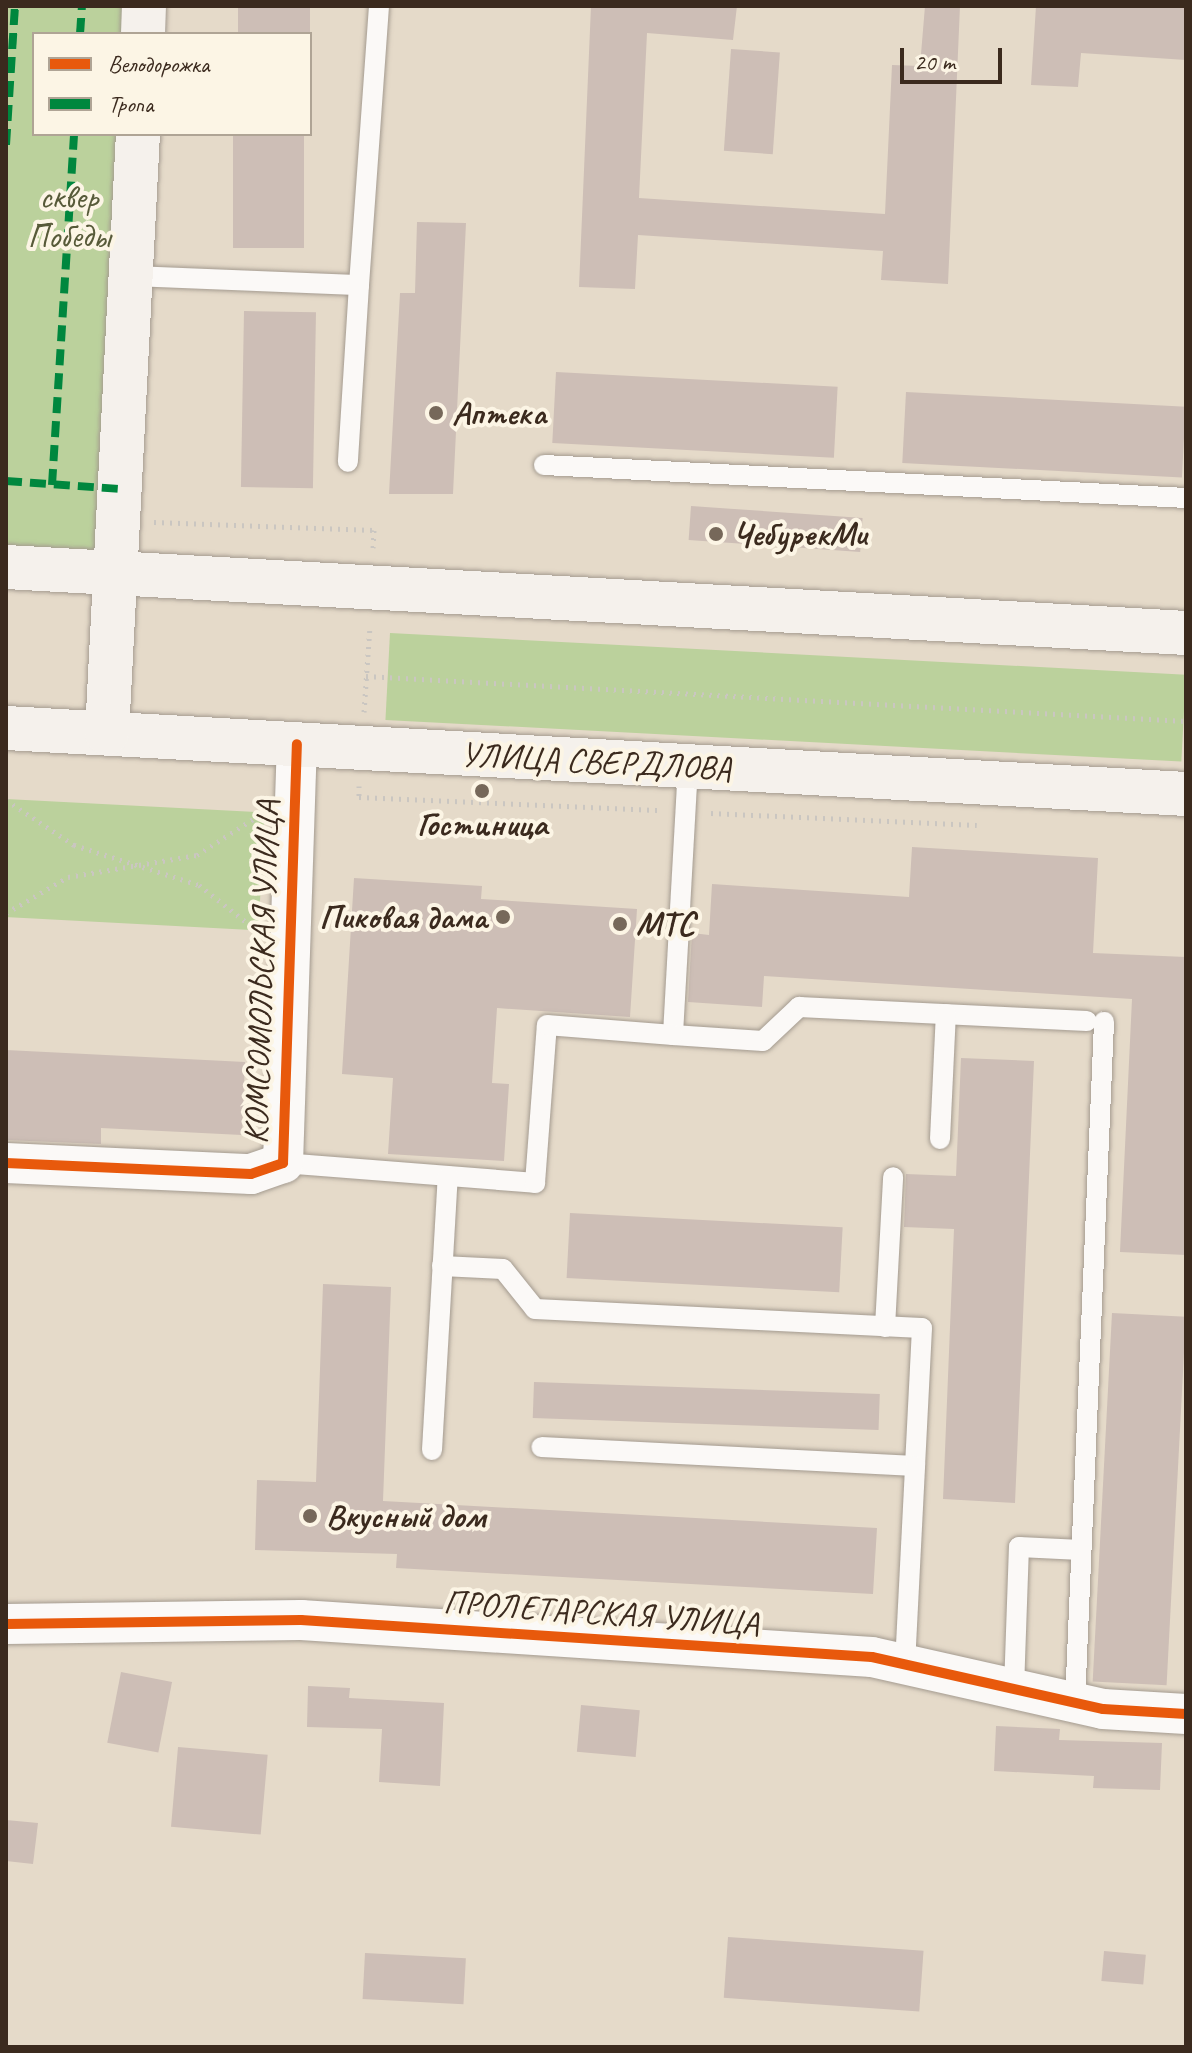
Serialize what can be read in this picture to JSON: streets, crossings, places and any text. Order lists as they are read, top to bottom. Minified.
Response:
{"streets":{"main road":["УЛИЦА СВЕРДЛОВА"],"street":["КОМСОМОЛЬСКАЯ УЛИЦА","ПРОЛЕТАРСКАЯ УЛИЦА"]},"crossings":[["УЛИЦА СВЕРДЛОВА","КОМСОМОЛЬСКАЯ УЛИЦА"]],"parks":["сквер Победы"],"places":["Аптека","ЧебурекМи","Гостиница","Пиковая дама","МТС","Вкусный дом"],"legend":["Велодорожка","Тропа"],"scale_bar":"20 m"}
